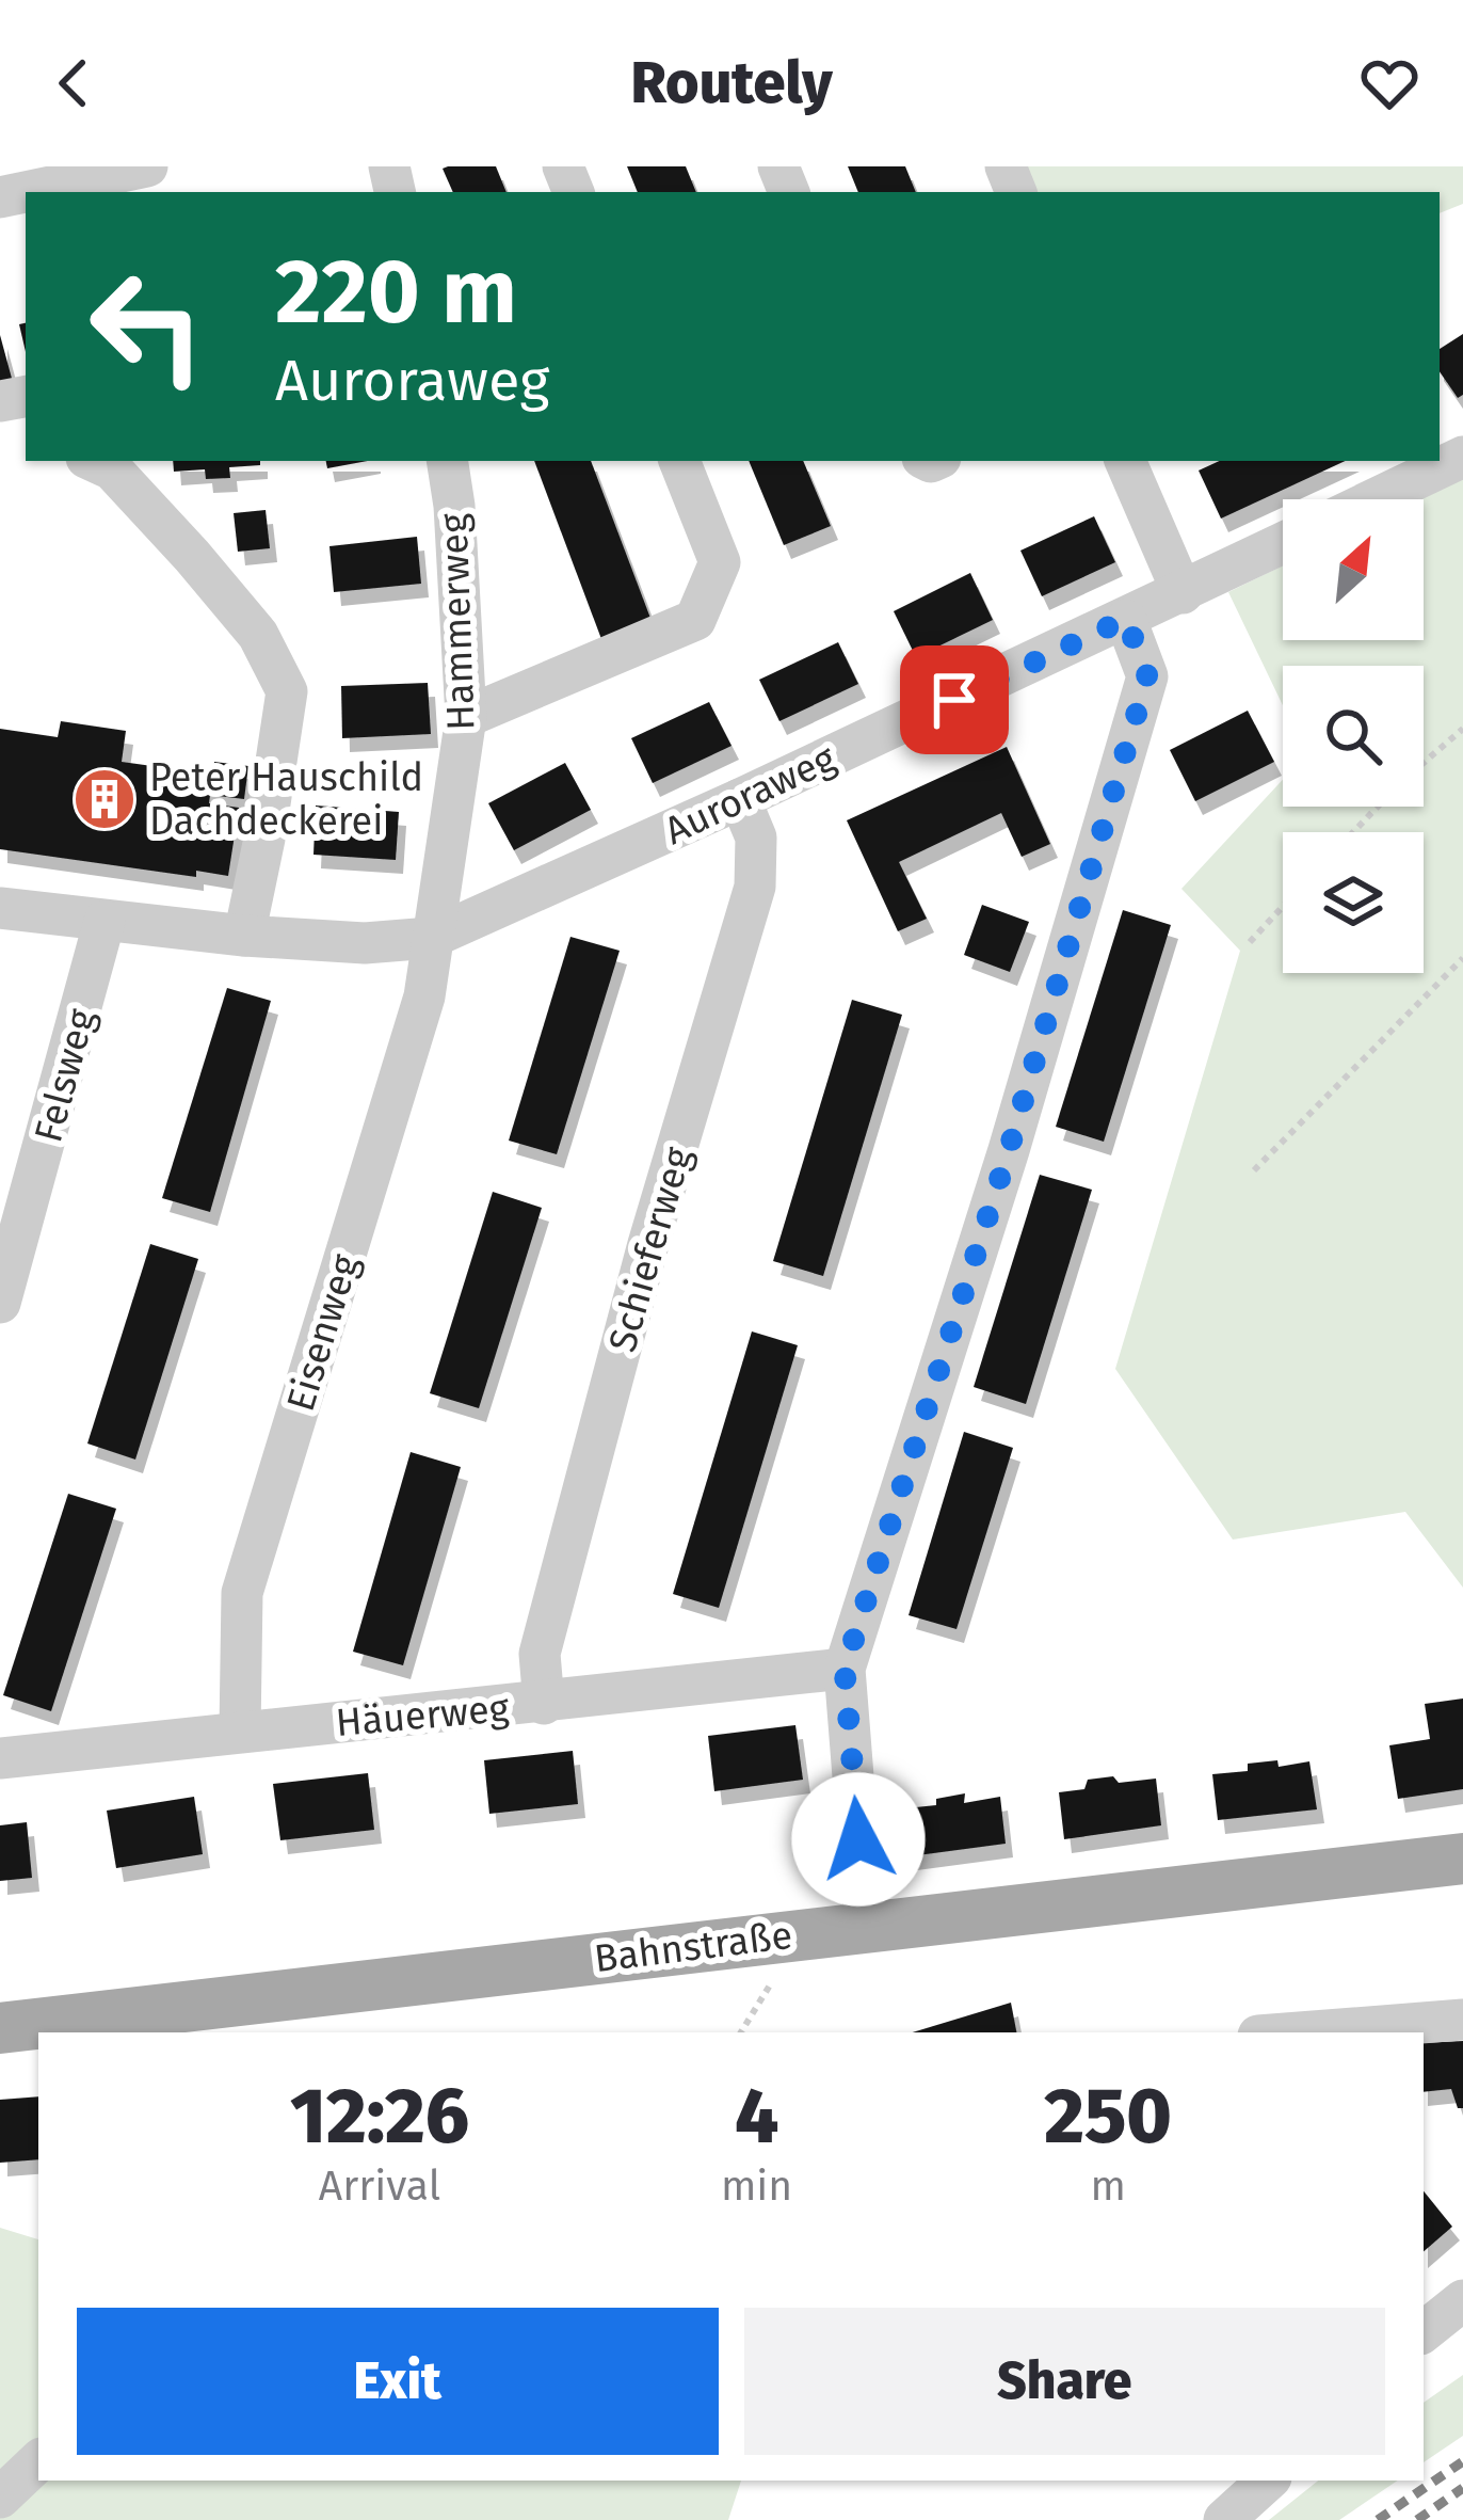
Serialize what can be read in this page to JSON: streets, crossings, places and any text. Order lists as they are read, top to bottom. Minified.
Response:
{"streets":{"main road":["Bahnstraße"],"street":["Hammerweg","Auroraweg","Felsweg","Schieferweg","Eisenweg","Häuerweg"]},"crossings":[["Hammerweg","Auroraweg"],["Hammerweg","Eisenweg"],["Auroraweg","Felsweg"],["Auroraweg","Schieferweg"],["Auroraweg","Eisenweg"],["Schieferweg","Häuerweg"],["Eisenweg","Häuerweg"]],"places":{"building":["Peter Hauschild Dachdeckerei"]},"north":"top right","page":{"header":"Routely","turn":["220 m","Auroraweg"],"eta":["12:26","Arrival","4","min","250","m"],"buttons":["Exit","Share"]}}
